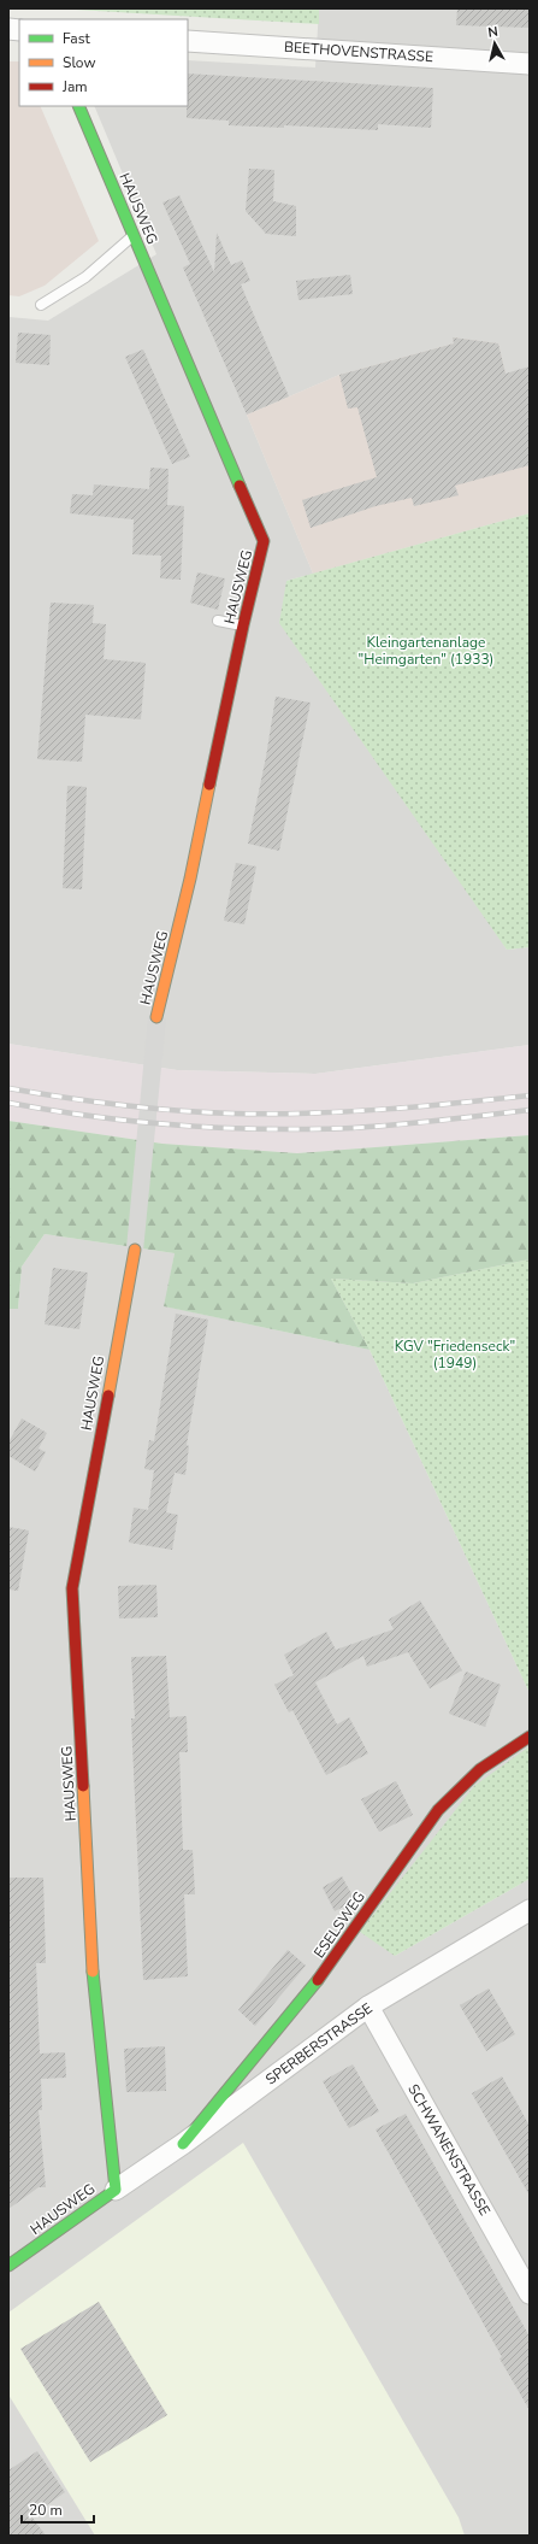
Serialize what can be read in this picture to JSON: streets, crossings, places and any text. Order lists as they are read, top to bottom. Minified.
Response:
{"streets":{"street":["BEETHOVENSTRASSE","HAUSWEG","ESELSWEG","SPERBERSTRASSE","SCHWANENSTRASSE"]},"crossings":[["HAUSWEG","SPERBERSTRASSE"],["ESELSWEG","SPERBERSTRASSE"],["SPERBERSTRASSE","SCHWANENSTRASSE"]],"parks":["Kleingartenanlage \"Heimgarten\" (1933)","KGV \"Friedenseck\" (1949)"],"legend":["Fast","Slow","Jam"],"scale_bar":"20 m","north":"top"}
